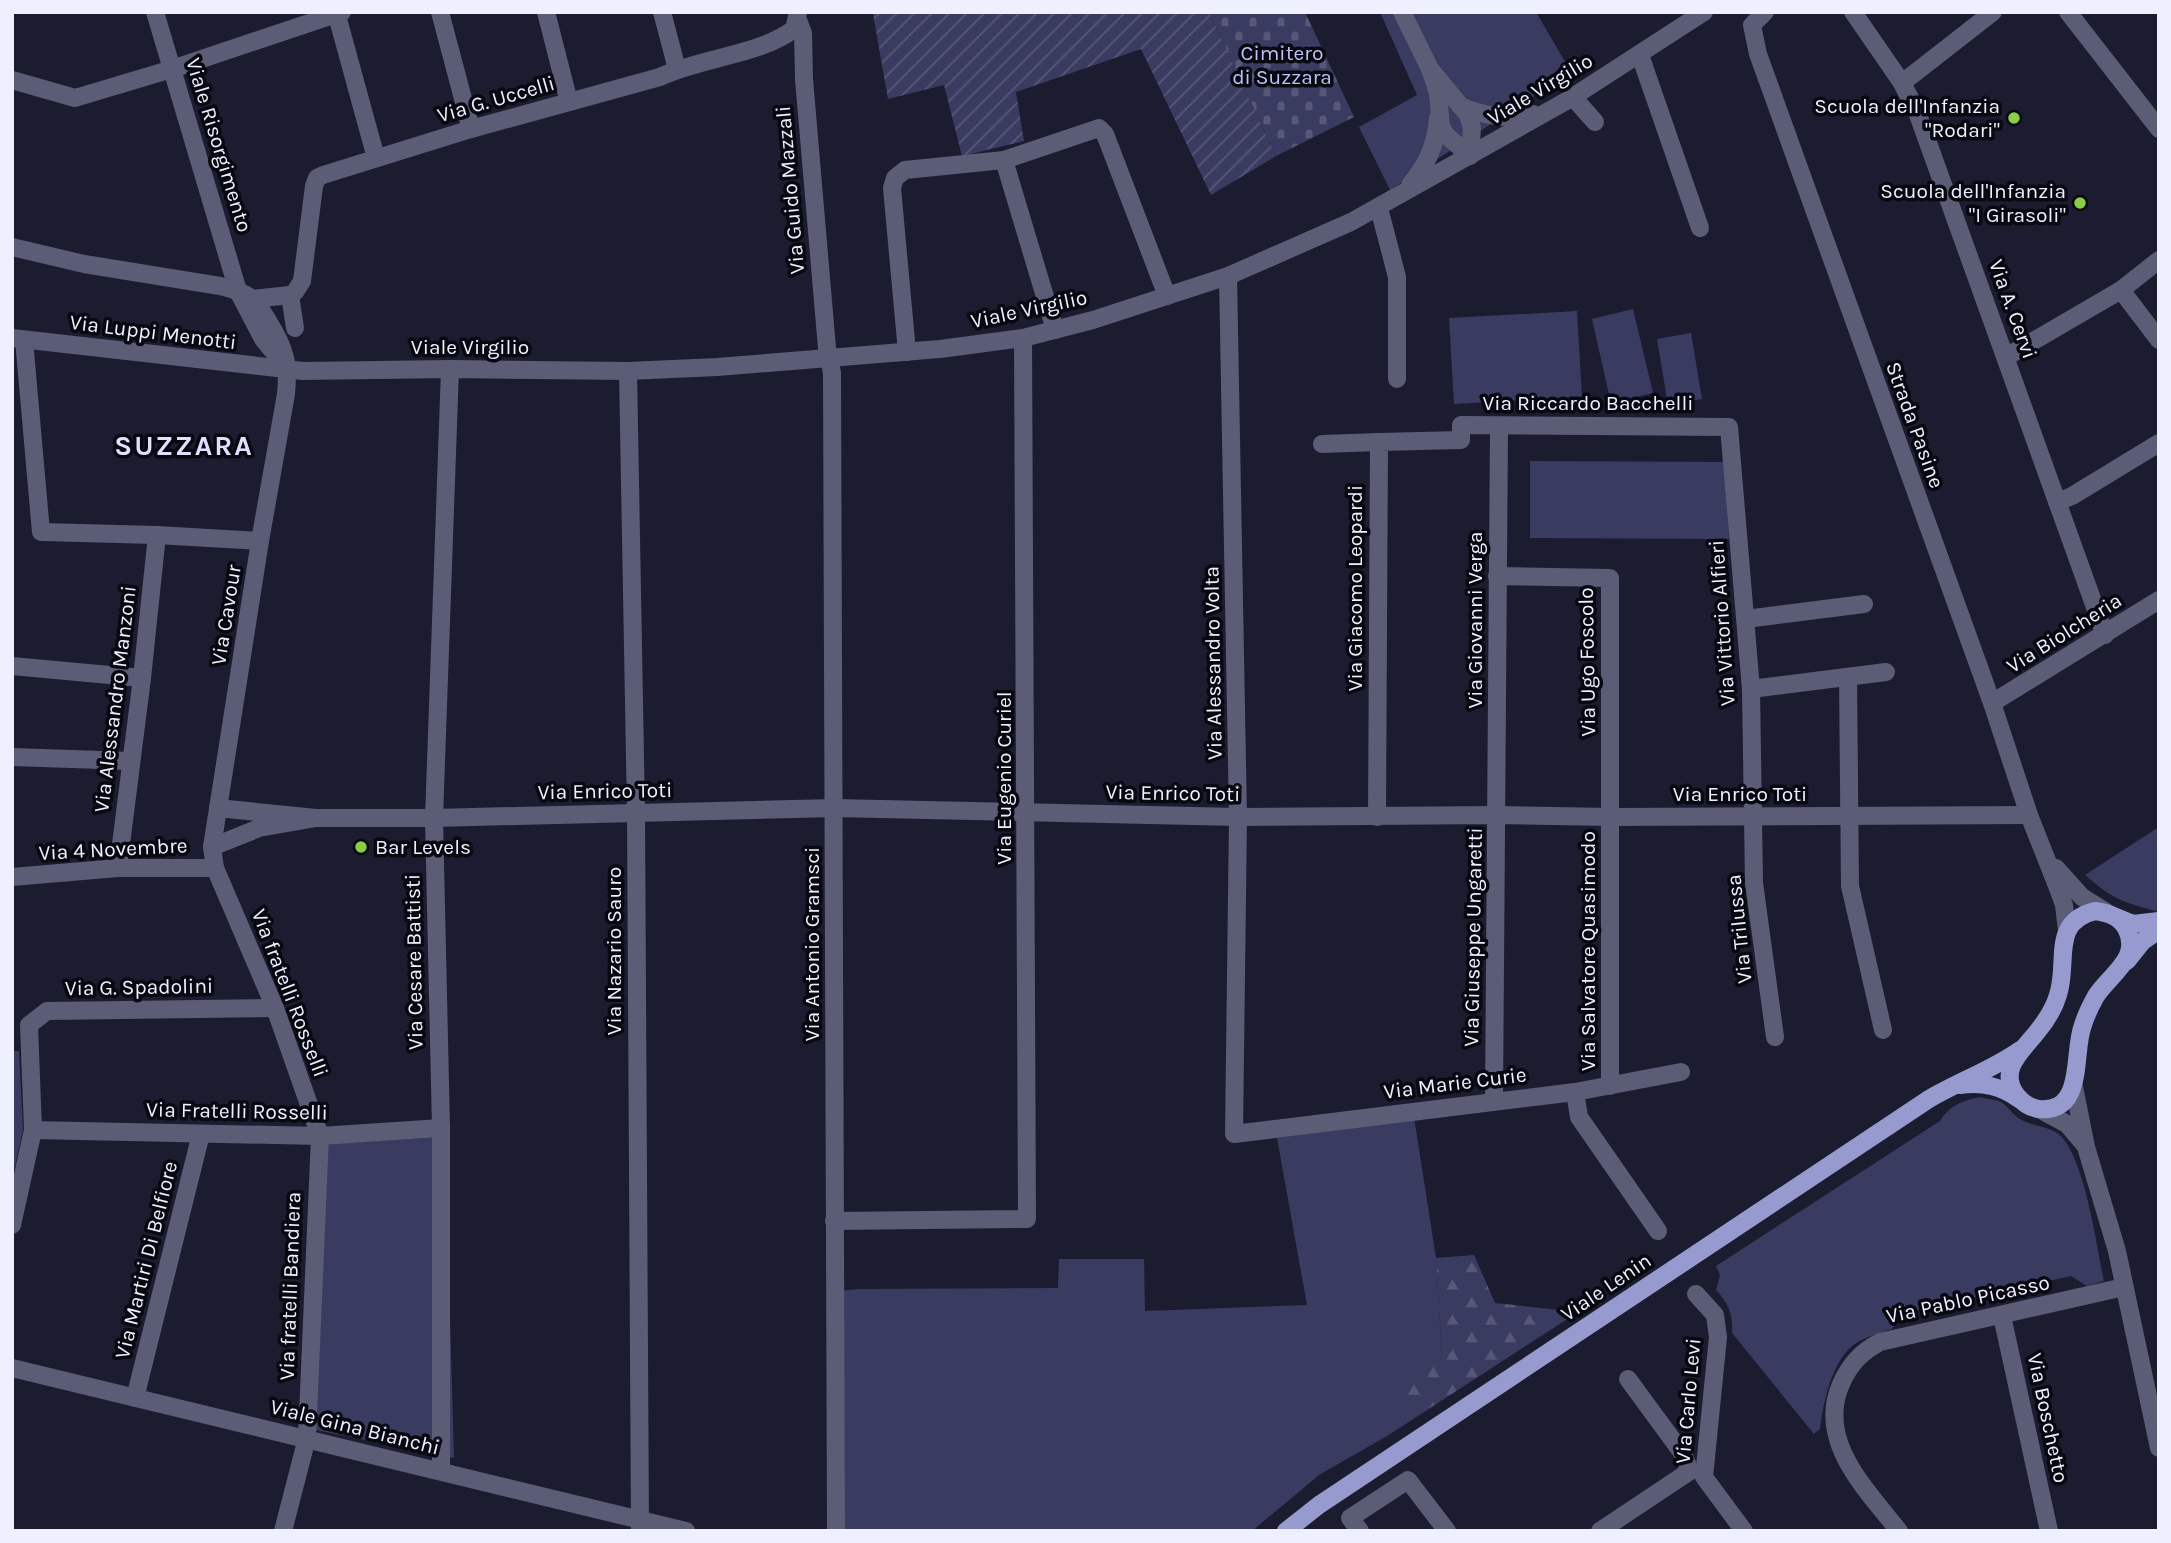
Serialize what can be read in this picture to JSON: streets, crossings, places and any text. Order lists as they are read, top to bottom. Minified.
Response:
{"streets":{"main road":["Viale Lenin"],"street":["Viale Virgilio","Via G. Uccelli","Viale Risorgimento","Via Guido Mazzali","Via A. Cervi","Via Luppi Menotti","Via Riccardo Bacchelli","Strada Pasine","Via Giacomo Leopardi","Via Cavour","Via Giovanni Verga","Via Vittorio Alfieri","Via Biolcheria","Via Ugo Foscolo","Via Alessandro Volta","Via Alessandro Manzoni","Via Eugenio Curiel","Via Enrico Toti","Via 4 Novembre","Via Trilussa","Via Giuseppe Ungaretti","Via Antonio Gramsci","Via Nazario Sauro","Via Salvatore Quasimodo","Via Cesare Battisti","Via G. Spadolini","Via fratelli Rosselli","Via Marie Curie","Via Fratelli Rosselli","Via Martiri Di Belfiore","Via fratelli Bandiera","Via Pablo Picasso","Via Carlo Levi","Via Boschetto","Viale Gina Bianchi"]},"crossings":[["Viale Virgilio","Viale Risorgimento"],["Viale Virgilio","Via Guido Mazzali"],["Viale Virgilio","Via Luppi Menotti"],["Viale Virgilio","Via Cavour"],["Viale Virgilio","Via Alessandro Volta"],["Viale Virgilio","Via Eugenio Curiel"],["Viale Virgilio","Via Antonio Gramsci"],["Viale Virgilio","Via Nazario Sauro"],["Viale Virgilio","Via Cesare Battisti"],["Via G. Uccelli","Via Guido Mazzali"],["Viale Risorgimento","Via Luppi Menotti"],["Viale Risorgimento","Via Cavour"],["Via Guido Mazzali","Via Antonio Gramsci"],["Via A. Cervi","Via Biolcheria"],["Via Luppi Menotti","Via Cavour"],["Via Riccardo Bacchelli","Via Giacomo Leopardi"],["Via Riccardo Bacchelli","Via Giovanni Verga"],["Via Riccardo Bacchelli","Via Vittorio Alfieri"],["Strada Pasine","Via Biolcheria"],["Strada Pasine","Via Enrico Toti"],["Via Giacomo Leopardi","Via Enrico Toti"],["Via Cavour","Via Enrico Toti"],["Via Cavour","Via 4 Novembre"],["Via Cavour","Via fratelli Rosselli"],["Via Giovanni Verga","Via Ugo Foscolo"],["Via Giovanni Verga","Via Enrico Toti"],["Via Giovanni Verga","Via Giuseppe Ungaretti"],["Via Vittorio Alfieri","Via Enrico Toti"],["Via Vittorio Alfieri","Via Trilussa"],["Via Ugo Foscolo","Via Enrico Toti"],["Via Ugo Foscolo","Via Salvatore Quasimodo"],["Via Alessandro Volta","Via Enrico Toti"],["Via Alessandro Volta","Via Marie Curie"],["Via Alessandro Manzoni","Via 4 Novembre"],["Via Eugenio Curiel","Via Enrico Toti"],["Via Eugenio Curiel","Via Antonio Gramsci"],["Via Enrico Toti","Via Trilussa"],["Via Enrico Toti","Via Giuseppe Ungaretti"],["Via Enrico Toti","Via Antonio Gramsci"],["Via Enrico Toti","Via Nazario Sauro"],["Via Enrico Toti","Via Salvatore Quasimodo"],["Via Enrico Toti","Via Cesare Battisti"],["Via 4 Novembre","Via fratelli Rosselli"],["Via Giuseppe Ungaretti","Via Marie Curie"],["Via Nazario Sauro","Viale Gina Bianchi"],["Via Salvatore Quasimodo","Via Marie Curie"],["Via Cesare Battisti","Via Fratelli Rosselli"],["Via Cesare Battisti","Viale Gina Bianchi"],["Via G. Spadolini","Via fratelli Rosselli"],["Via G. Spadolini","Via Fratelli Rosselli"],["Via fratelli Rosselli","Via Fratelli Rosselli"],["Via fratelli Rosselli","Via fratelli Bandiera"],["Via Fratelli Rosselli","Via Martiri Di Belfiore"],["Via Fratelli Rosselli","Via fratelli Bandiera"],["Via Martiri Di Belfiore","Viale Gina Bianchi"],["Via fratelli Bandiera","Viale Gina Bianchi"],["Via Pablo Picasso","Via Boschetto"]],"districts":["SUZZARA"],"parks":["Cimitero di Suzzara"],"places":["Scuola dell'Infanzia \"Rodari\"","Scuola dell'Infanzia \"I Girasoli\"","Bar Levels"]}
